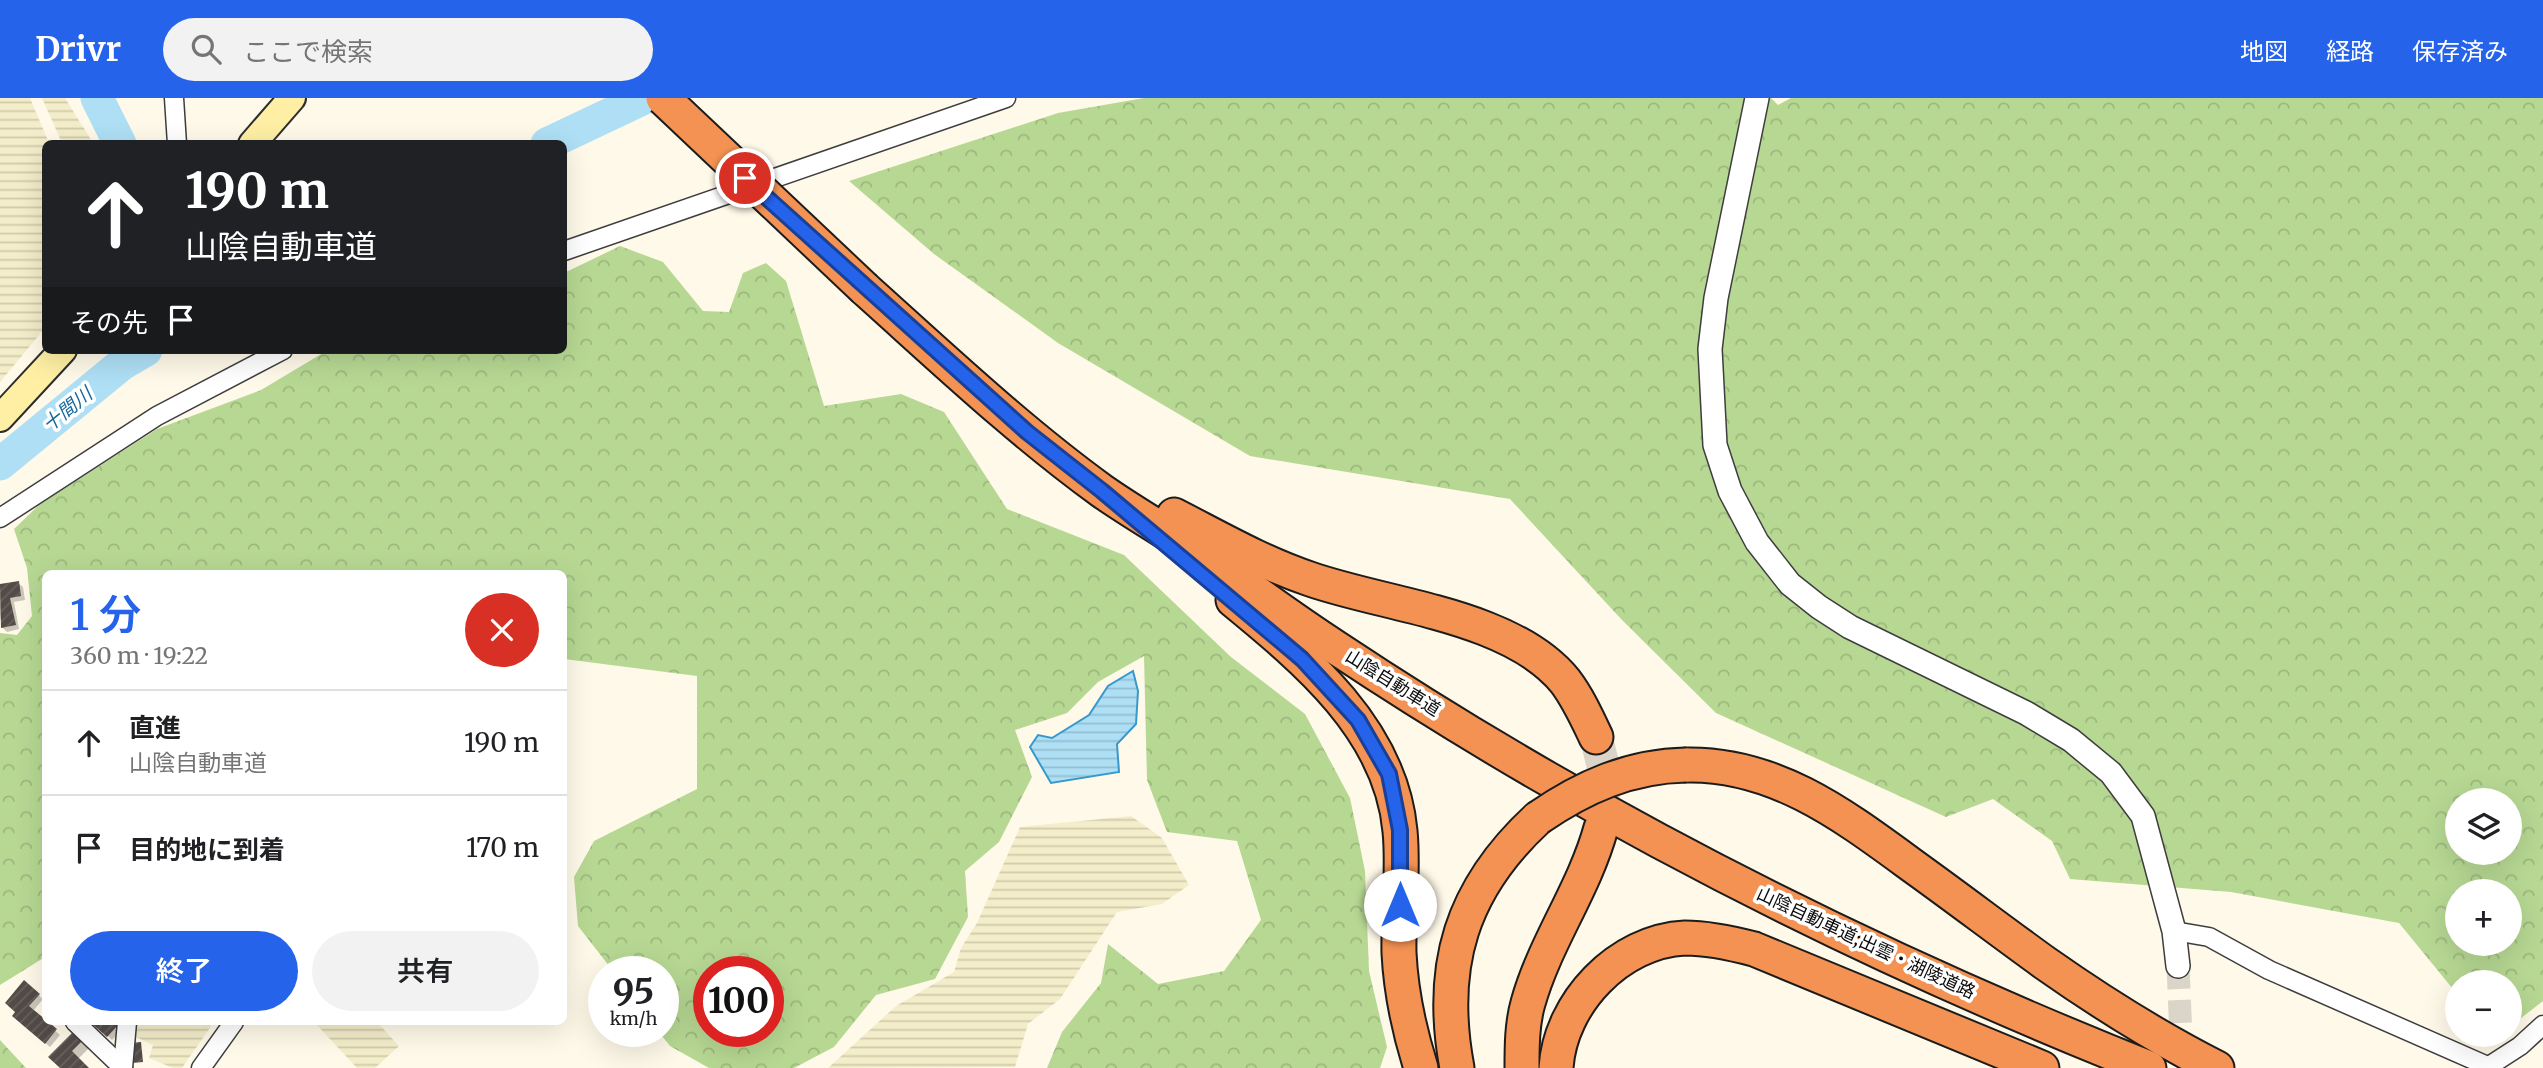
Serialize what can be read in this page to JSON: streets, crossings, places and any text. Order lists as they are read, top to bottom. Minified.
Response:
{"streets":{"highway":["山陰自動車道","山陰自動車道;出雲・湖陵道路"]},"crossings":[["山陰自動車道","山陰自動車道;出雲・湖陵道路"]],"water":["十間川"],"page":{"header":"Drivr","search":"ここで検索","nav":["地図","経路","保存済み"],"turn":["190 m","山陰自動車道"],"then":"その先","heading":["1 分","360 m · 19:22"],"list":[{"name":"直進","note":"山陰自動車道","value":"190 m"},{"name":"目的地に到着","value":"170 m"}],"map_buttons":["+","−"],"buttons":["終了","共有"],"speed":"95 km/h","limit":"100"}}
